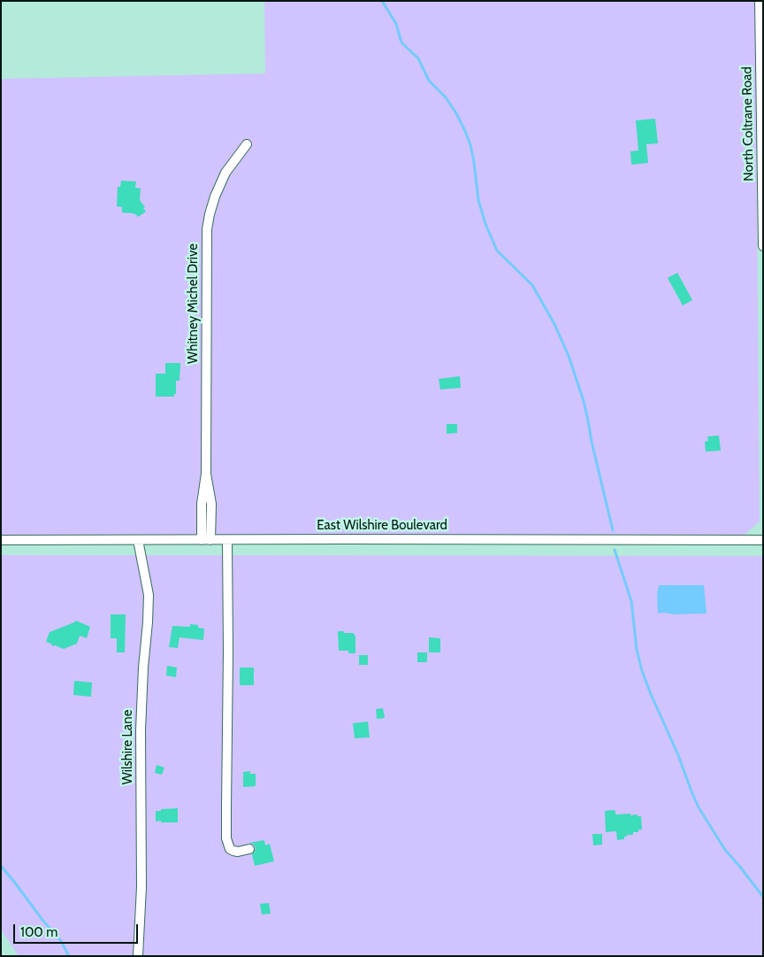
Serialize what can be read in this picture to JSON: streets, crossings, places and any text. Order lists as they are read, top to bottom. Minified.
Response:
{"streets":{"street":["North Coltrane Road","Whitney Michel Drive","East Wilshire Boulevard","Wilshire Lane"]},"crossings":[["Whitney Michel Drive","East Wilshire Boulevard"],["East Wilshire Boulevard","Wilshire Lane"]],"scale_bar":"100 m"}
